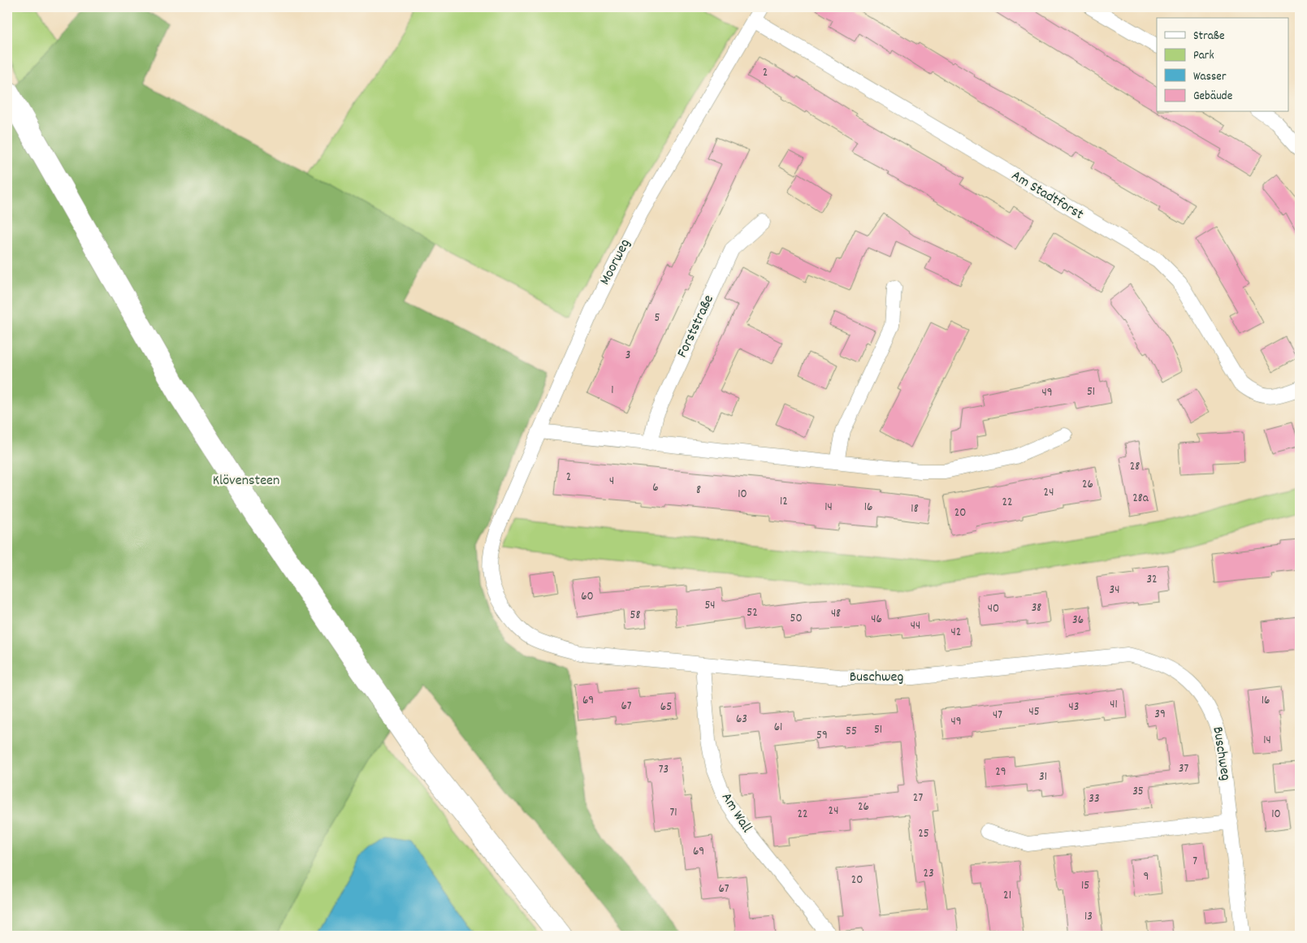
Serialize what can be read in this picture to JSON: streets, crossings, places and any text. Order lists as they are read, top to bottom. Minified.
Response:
{"streets":{"street":["Am Stadtforst","Moorweg","Forststraße","Buschweg","Am Wall"]},"crossings":[["Am Stadtforst","Moorweg"],["Moorweg","Buschweg"],["Buschweg","Am Wall"]],"parks":["Klövensteen"],"house_numbers":["2","5","3","1","51","49","28","2","4","26","6","8","24","10","28a","12","22","14","16","18","20","32","34","60","54","38","40","52","48","58","50","46","36","44","42","69","16","41","67","65","43","45","39","47","63","49","61","51","55","59","14","37","73","29","31","35","27","33","26","24","71","22","10","25","69","7","23","9","20","15","67","21","13"],"legend":["Straße","Park","Wasser","Gebäude"]}
